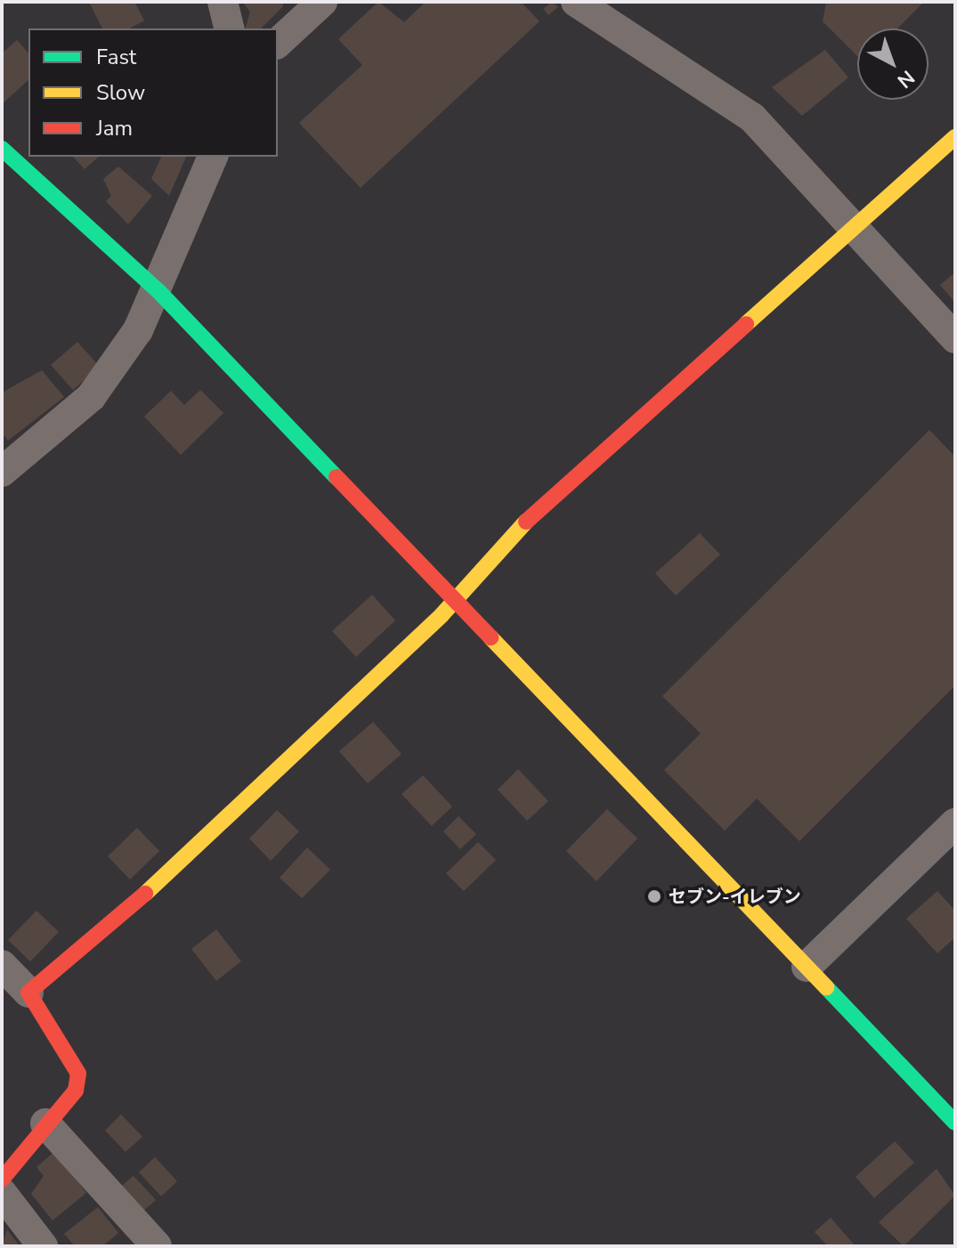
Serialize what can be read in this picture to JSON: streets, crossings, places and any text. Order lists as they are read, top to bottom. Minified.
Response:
{"places":["セブン-イレブン"],"legend":["Fast","Slow","Jam"],"north":"bottom right"}
